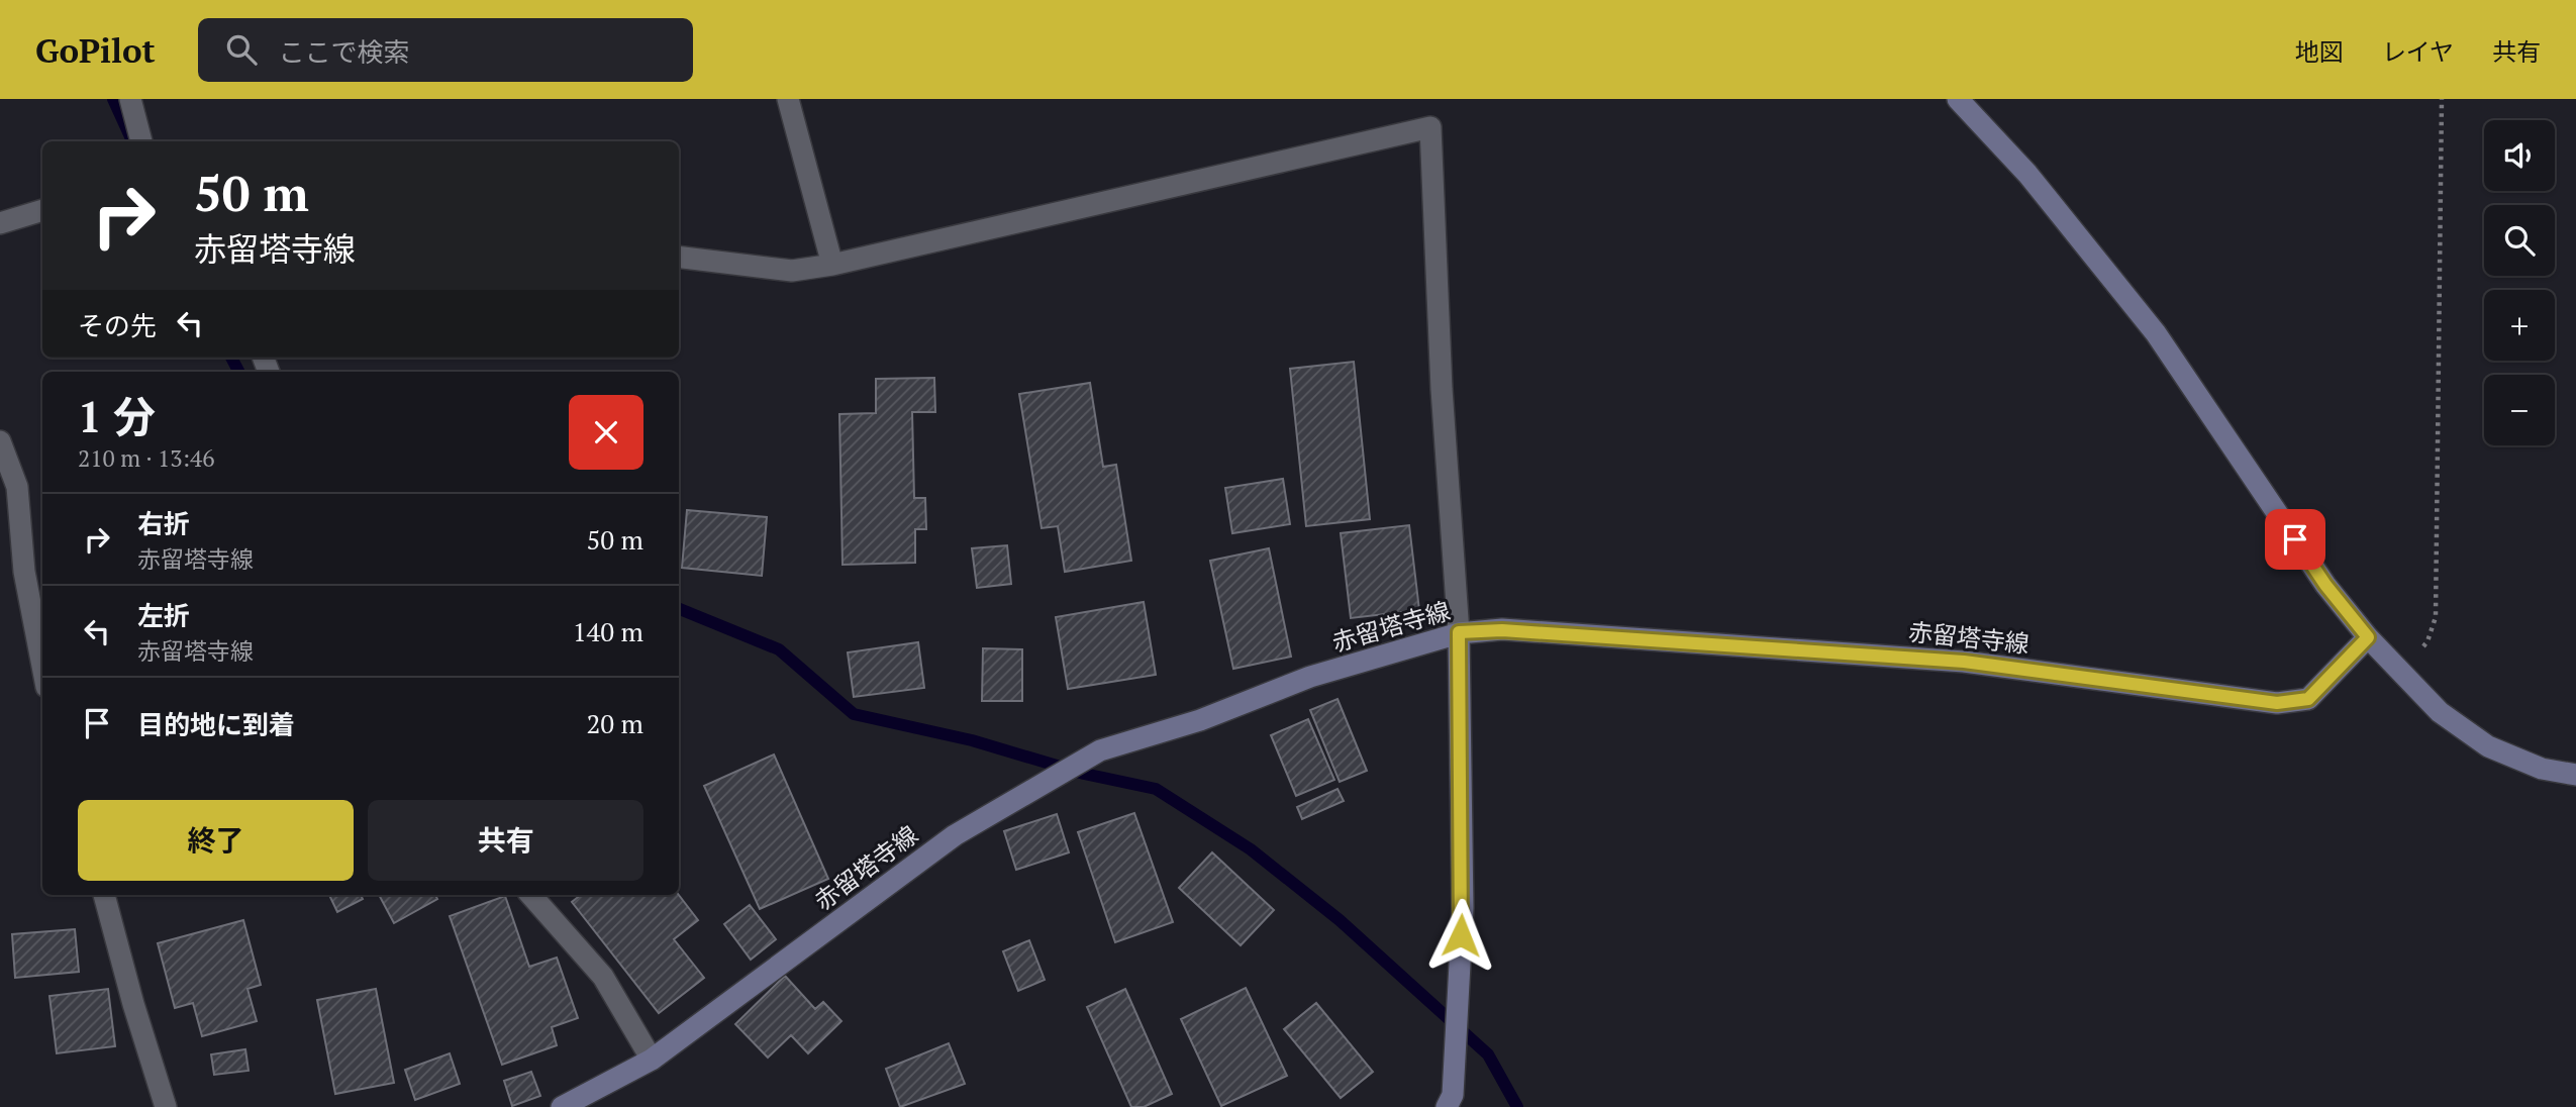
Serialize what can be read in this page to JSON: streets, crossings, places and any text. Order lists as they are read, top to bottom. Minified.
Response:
{"streets":{"main road":["赤留塔寺線"]},"page":{"header":"GoPilot","search":"ここで検索","nav":["地図","レイヤ","共有"],"map_buttons":["+","−"],"turn":["50 m","赤留塔寺線"],"then":"その先","heading":["1 分","210 m · 13:46"],"list":[{"name":"右折","note":"赤留塔寺線","value":"50 m"},{"name":"左折","note":"赤留塔寺線","value":"140 m"},{"name":"目的地に到着","value":"20 m"}],"buttons":["終了","共有"]}}
